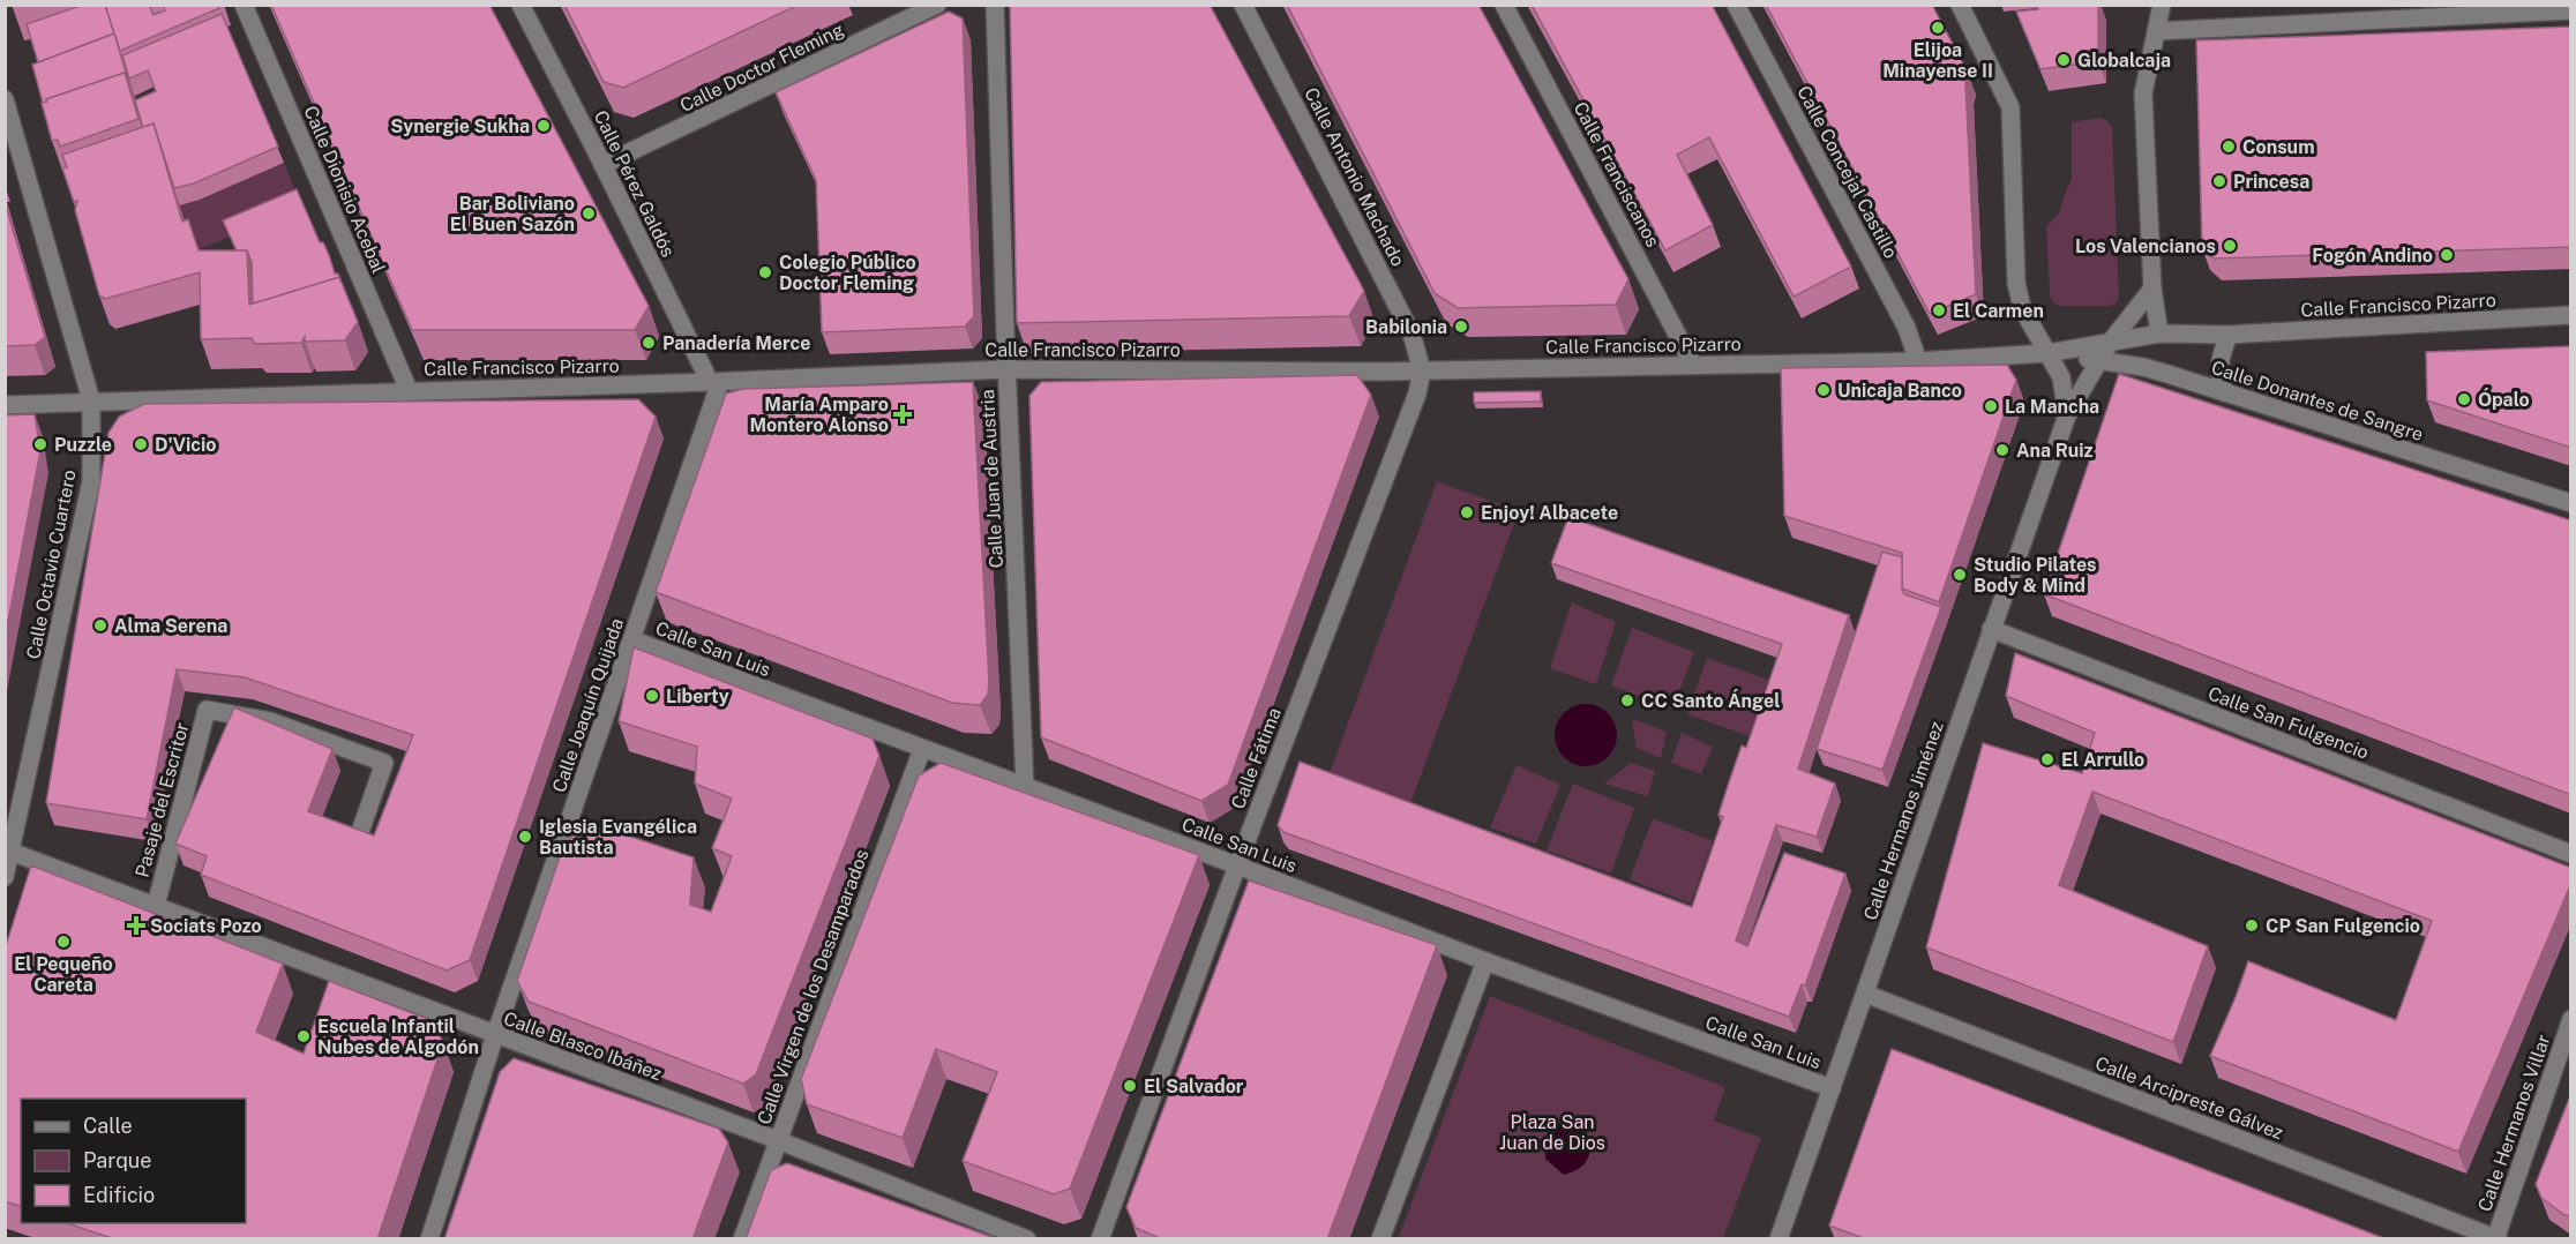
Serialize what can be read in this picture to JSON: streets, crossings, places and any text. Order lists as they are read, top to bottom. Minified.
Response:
{"streets":{"street":["Calle Doctor Fleming","Calle Concejal Castillo","Calle Franciscanos","Calle Antonio Machado","Calle Pérez Galdós","Calle Dionisio Acebal","Calle Francisco Pizarro","Calle Donantes de Sangre","Calle Juan de Austria","Calle Octavio Cuartero","Calle San Luis","Calle Joaquín Quijada","Calle San Fulgencio","Calle Fátima","Pasaje del Escritor","Calle Hermanos Jiménez","Calle Virgen de los Desamparados","Calle Blasco Ibáñez","Calle Arcipreste Gálvez","Calle Hermanos Villar"]},"crossings":[["Calle Doctor Fleming","Calle Pérez Galdós"],["Calle Concejal Castillo","Calle Francisco Pizarro"],["Calle Franciscanos","Calle Francisco Pizarro"],["Calle Antonio Machado","Calle Francisco Pizarro"],["Calle Antonio Machado","Calle Fátima"],["Calle Pérez Galdós","Calle Francisco Pizarro"],["Calle Pérez Galdós","Calle Joaquín Quijada"],["Calle Dionisio Acebal","Calle Francisco Pizarro"],["Calle Francisco Pizarro","Calle Donantes de Sangre"],["Calle Francisco Pizarro","Calle Juan de Austria"],["Calle Francisco Pizarro","Calle Octavio Cuartero"],["Calle Francisco Pizarro","Calle Joaquín Quijada"],["Calle Francisco Pizarro","Calle Fátima"],["Calle Francisco Pizarro","Calle Hermanos Jiménez"],["Calle Donantes de Sangre","Calle Hermanos Jiménez"],["Calle Juan de Austria","Calle San Luis"],["Calle Octavio Cuartero","Calle Blasco Ibáñez"],["Calle San Luis","Calle Joaquín Quijada"],["Calle San Luis","Calle Fátima"],["Calle San Luis","Calle Hermanos Jiménez"],["Calle San Luis","Calle Virgen de los Desamparados"],["Calle Joaquín Quijada","Calle Blasco Ibáñez"],["Calle San Fulgencio","Calle Hermanos Jiménez"],["Pasaje del Escritor","Calle Blasco Ibáñez"],["Calle Hermanos Jiménez","Calle Arcipreste Gálvez"],["Calle Virgen de los Desamparados","Calle Blasco Ibáñez"],["Calle Arcipreste Gálvez","Calle Hermanos Villar"]],"parks":["Plaza San Juan de Dios"],"places":{"other":["Elijoa Minayense II","Globalcaja","Synergie Sukha","Consum","Princesa","Bar Boliviano El Buen Sazón","Los Valencianos","Fogón Andino","Colegio Público Doctor Fleming","El Carmen","Babilonia","Panadería Merce","Unicaja Banco","Ópalo","La Mancha","Puzzle","D'Vicio","Ana Ruiz","Enjoy! Albacete","Studio Pilates Body & Mind","Alma Serena","Liberty","CC Santo Ángel","El Arrullo","Iglesia Evangélica Bautista","CP San Fulgencio","El Pequeño Careta","Escuela Infantil Nubes de Algodón","El Salvador"],"health":["María Amparo Montero Alonso","Sociats Pozo"]},"legend":["Calle","Parque","Edificio"]}
